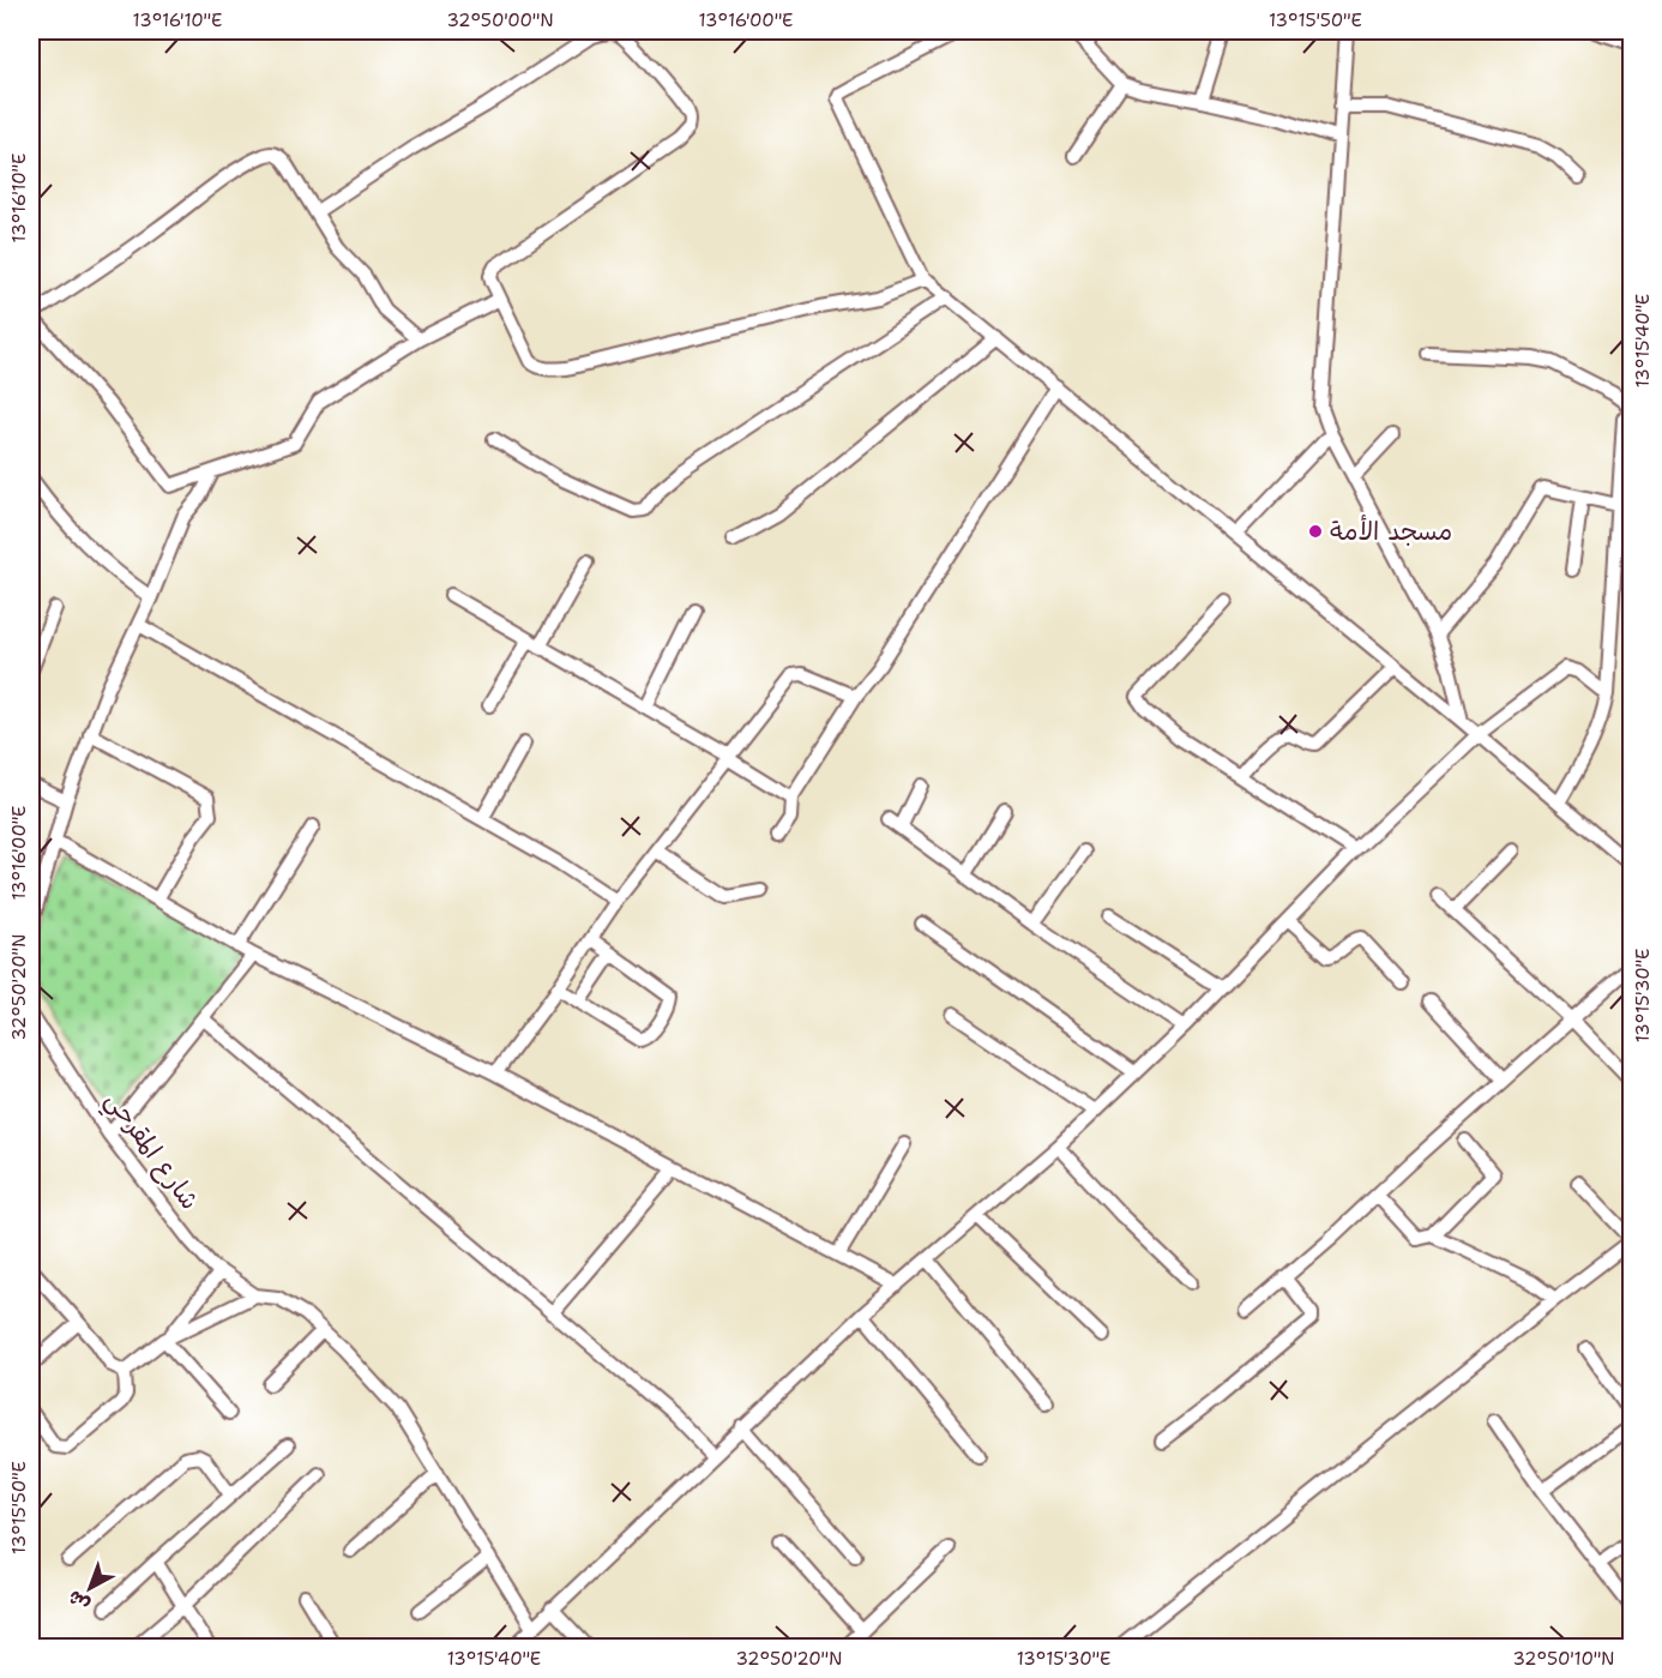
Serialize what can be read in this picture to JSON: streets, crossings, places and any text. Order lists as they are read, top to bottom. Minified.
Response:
{"streets":{"street":["شارع المقرحي"]},"places":["مسجد الأمة"],"north":"bottom left","coordinates":["13°16'10\"E","32°50'00\"N","13°16'00\"E","13°15'50\"E","13°15'40\"E","32°50'20\"N","13°15'30\"E","32°50'10\"N"]}
